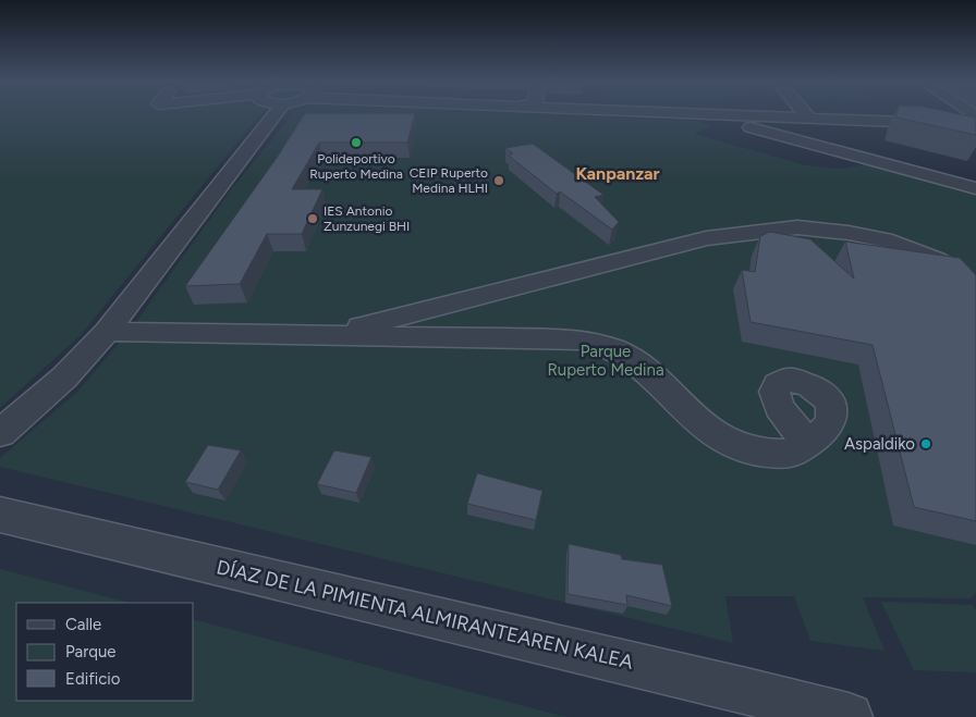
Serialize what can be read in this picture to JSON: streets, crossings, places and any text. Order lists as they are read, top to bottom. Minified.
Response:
{"streets":{"street":["DÍAZ DE LA PIMIENTA ALMIRANTEAREN KALEA"]},"districts":["Kanpanzar"],"parks":["Parque Ruperto Medina"],"places":["Polideportivo Ruperto Medina","CEIP Ruperto Medina HLHI","IES Antonio Zunzunegi BHI","Aspaldiko"],"legend":["Calle","Parque","Edificio"]}
